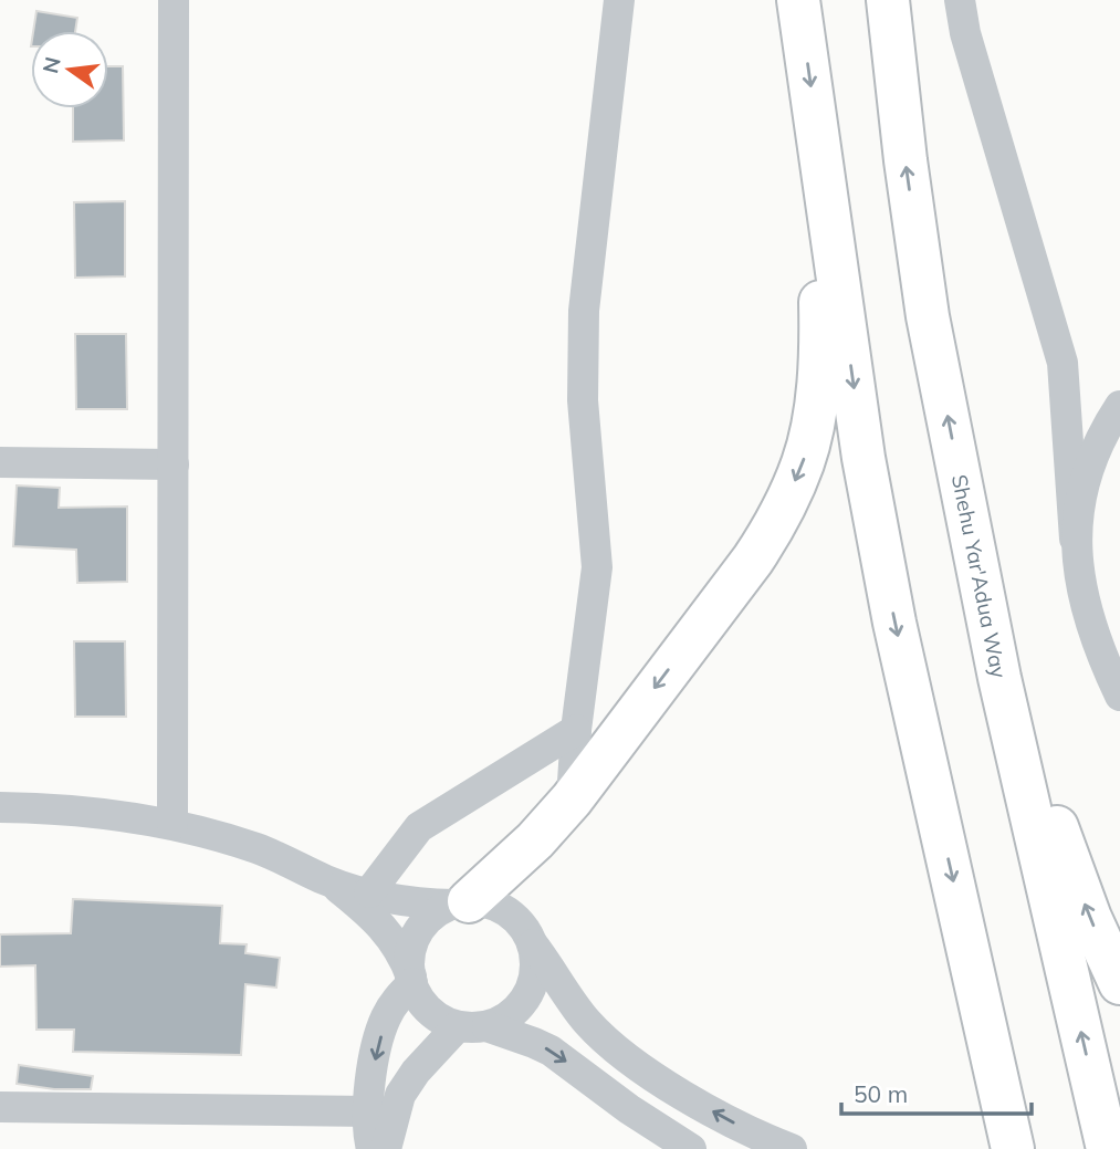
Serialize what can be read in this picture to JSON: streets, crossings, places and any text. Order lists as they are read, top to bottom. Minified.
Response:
{"streets":{"highway":["Shehu Yar'Adua Way"]},"scale_bar":"50 m","north":"left"}
